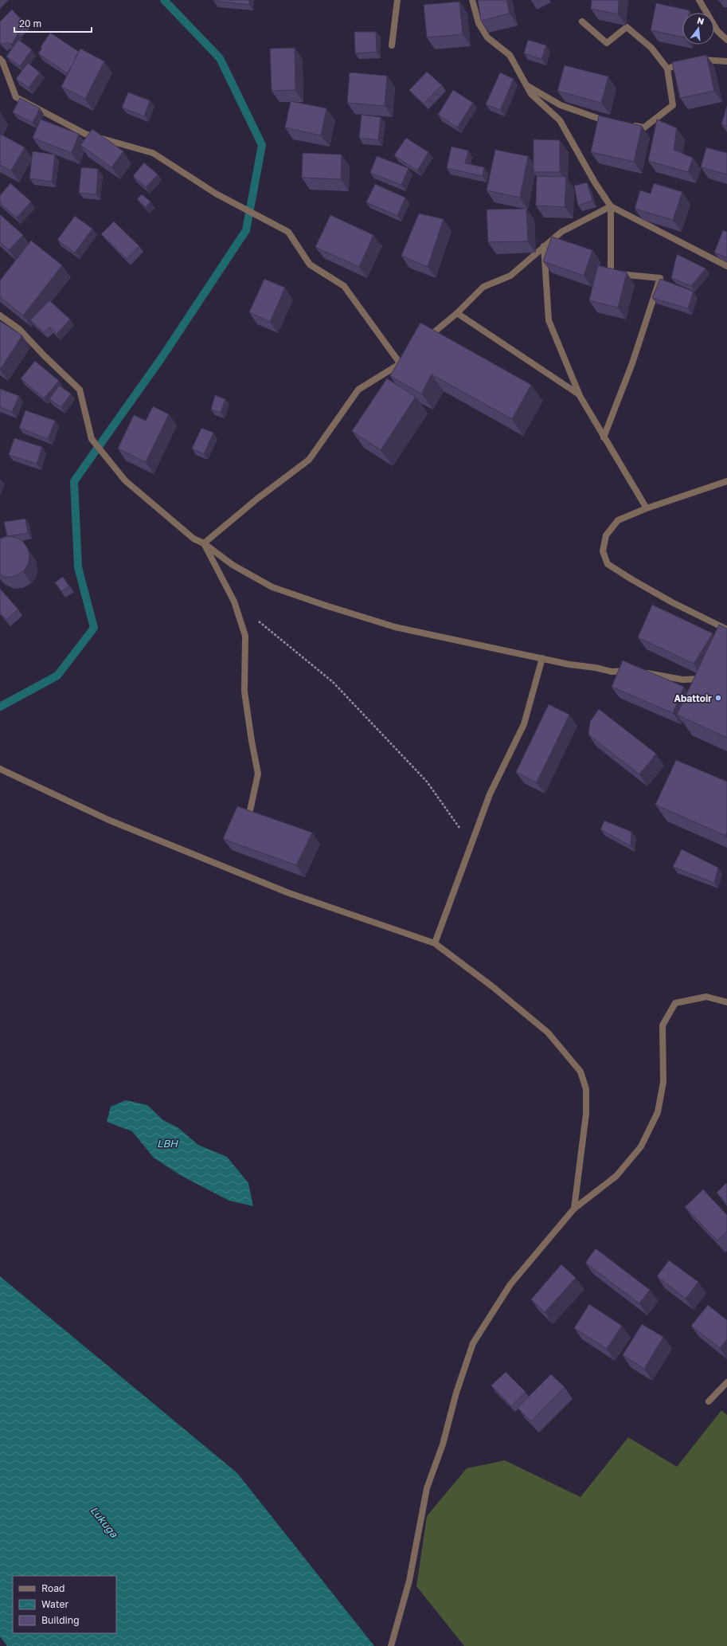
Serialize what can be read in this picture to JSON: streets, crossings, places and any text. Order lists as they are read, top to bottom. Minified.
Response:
{"water":["LBH","Lukuga"],"places":["Abattoir"],"legend":["Road","Water","Building"],"scale_bar":"20 m","north":"top"}
